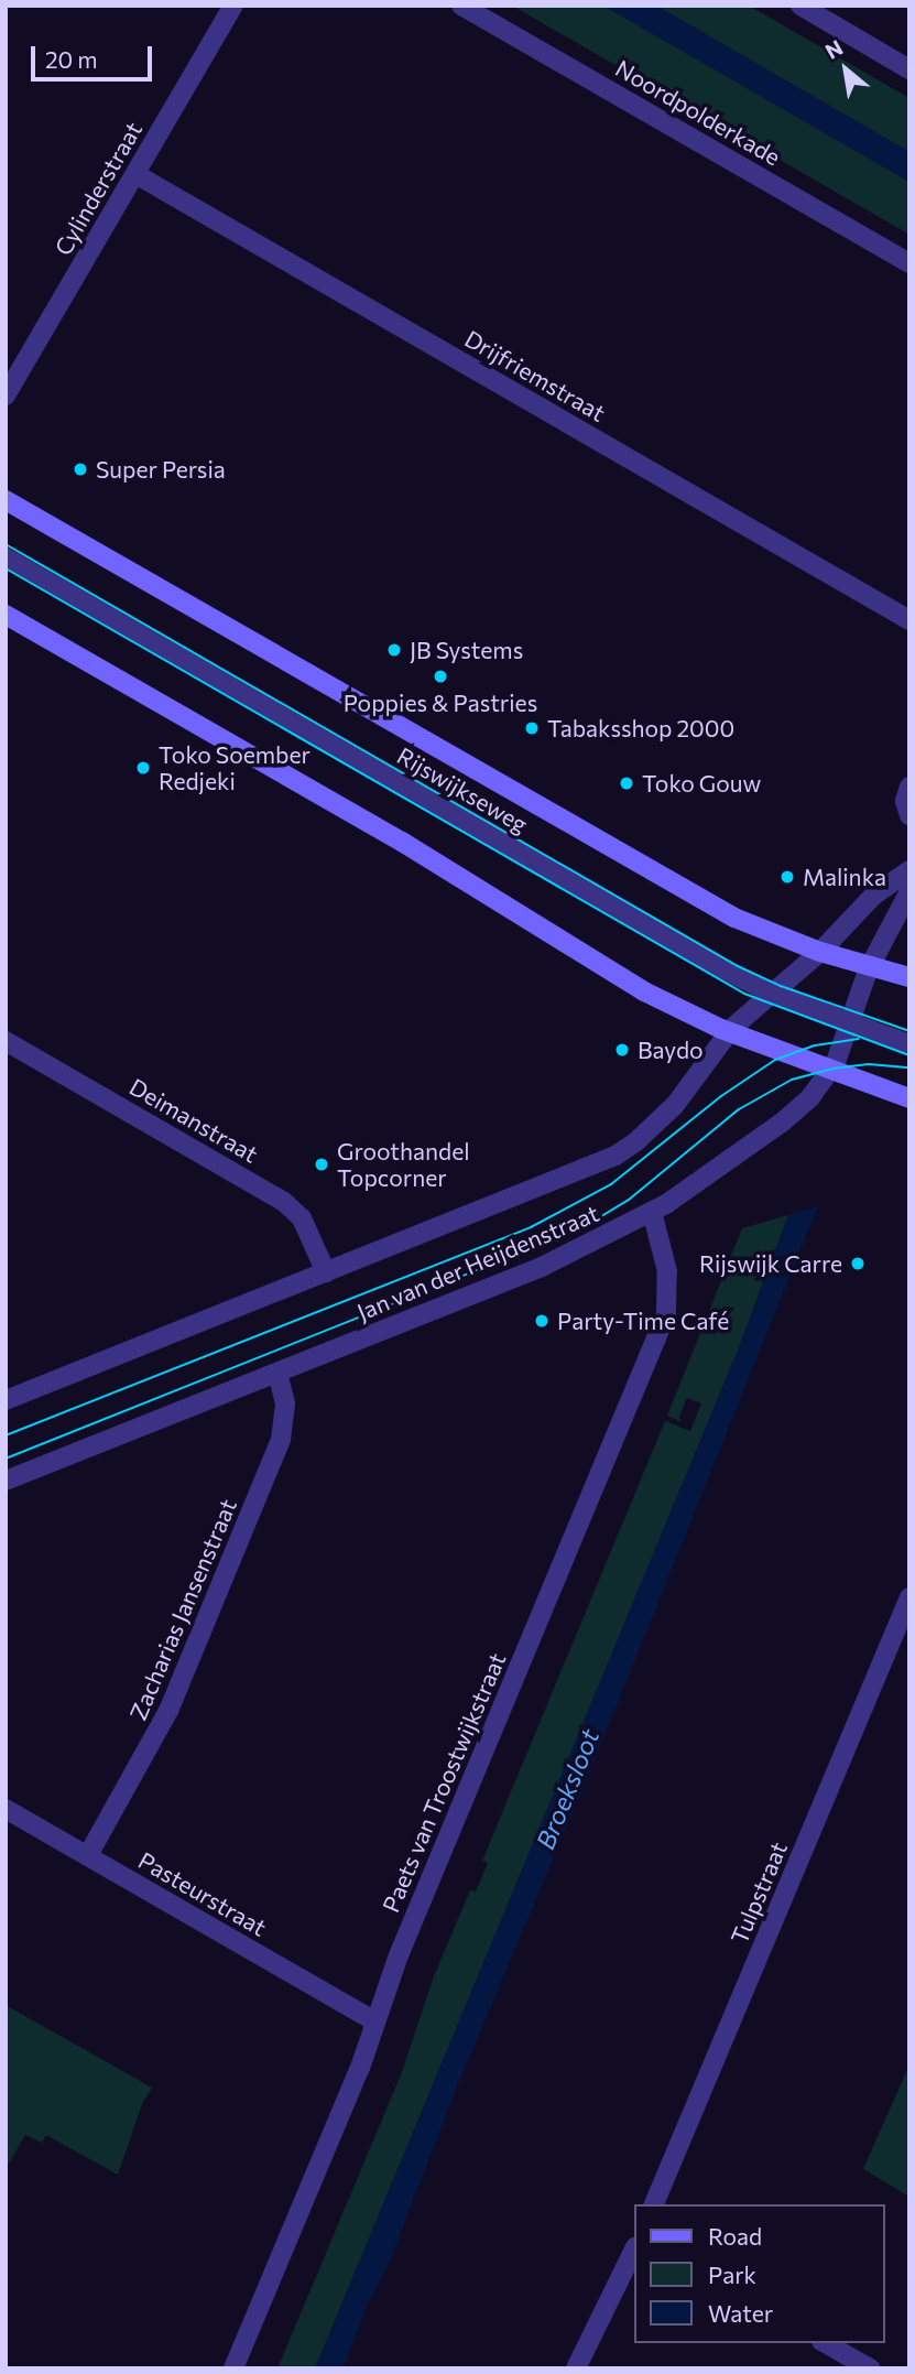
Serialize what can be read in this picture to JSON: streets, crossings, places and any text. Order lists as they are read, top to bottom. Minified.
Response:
{"streets":{"main road":["Rijswijkseweg"],"street":["Noordpolderkade","Cylinderstraat","Drijfriemstraat","Deimanstraat","Jan van der Heijdenstraat","Zacharias Jansenstraat","Paets van Troostwijkstraat","Tulpstraat","Pasteurstraat"]},"crossings":[["Cylinderstraat","Drijfriemstraat"],["Rijswijkseweg","Jan van der Heijdenstraat"],["Deimanstraat","Jan van der Heijdenstraat"],["Jan van der Heijdenstraat","Zacharias Jansenstraat"],["Jan van der Heijdenstraat","Paets van Troostwijkstraat"],["Zacharias Jansenstraat","Pasteurstraat"],["Paets van Troostwijkstraat","Pasteurstraat"]],"water":["Broeksloot"],"places":["Super Persia","JB Systems","Poppies & Pastries","Tabaksshop 2000","Toko Soember Redjeki","Toko Gouw","Malinka","Baydo","Groothandel Topcorner","Rijswijk Carre","Party-Time Café"],"legend":["Road","Park","Water"],"scale_bar":"20 m","north":"top left"}
